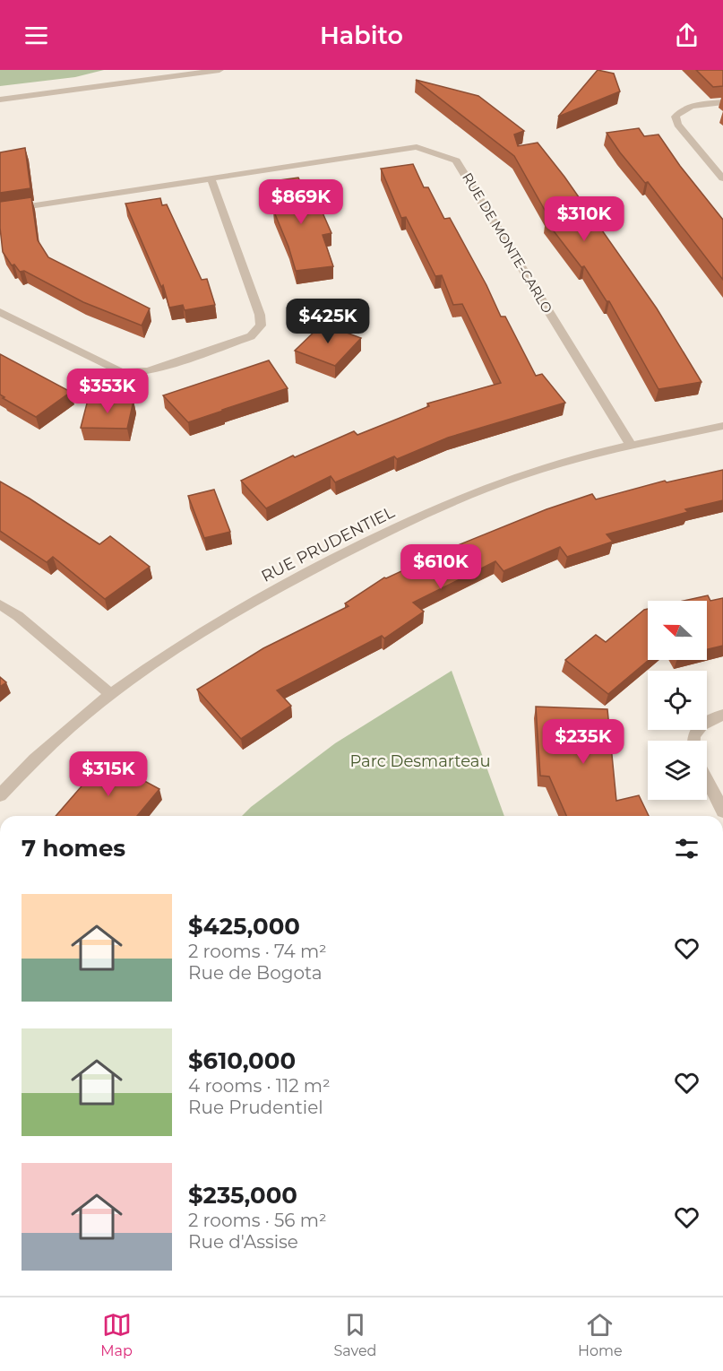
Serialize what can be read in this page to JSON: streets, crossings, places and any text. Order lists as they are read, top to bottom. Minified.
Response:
{"streets":{"street":["RUE DE MONTE-CARLO","RUE PRUDENTIEL"]},"crossings":[["RUE DE MONTE-CARLO","RUE PRUDENTIEL"]],"parks":["Parc Desmarteau"],"north":"left","page":{"header":"Habito","price":["$869K","$310K","$425K","$353K","$610K","$235K","$315K"],"heading":"7 homes","list":[{"name":"$425,000","note":"2 rooms · 74 m² · Rue de Bogota"},{"name":"$610,000","note":"4 rooms · 112 m² · Rue Prudentiel"},{"name":"$235,000","note":"2 rooms · 56 m² · Rue d'Assise"}],"tabs":["Map","Saved","Home"]}}
